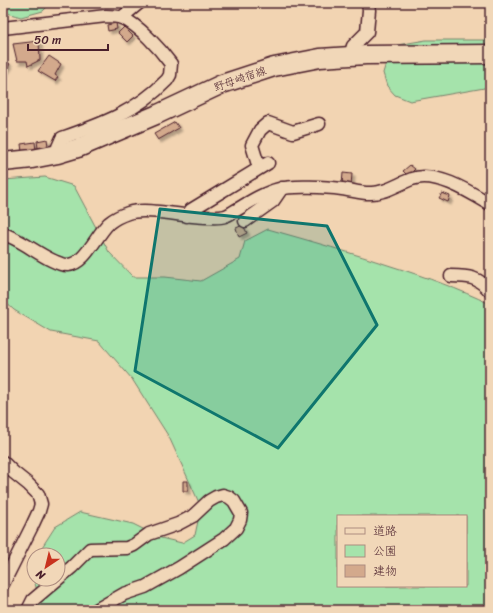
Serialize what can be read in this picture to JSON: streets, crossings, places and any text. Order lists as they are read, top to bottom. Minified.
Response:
{"streets":{"main road":["野母崎宿線"]},"legend":["道路","公園","建物"],"scale_bar":"50 m","north":"bottom left"}
